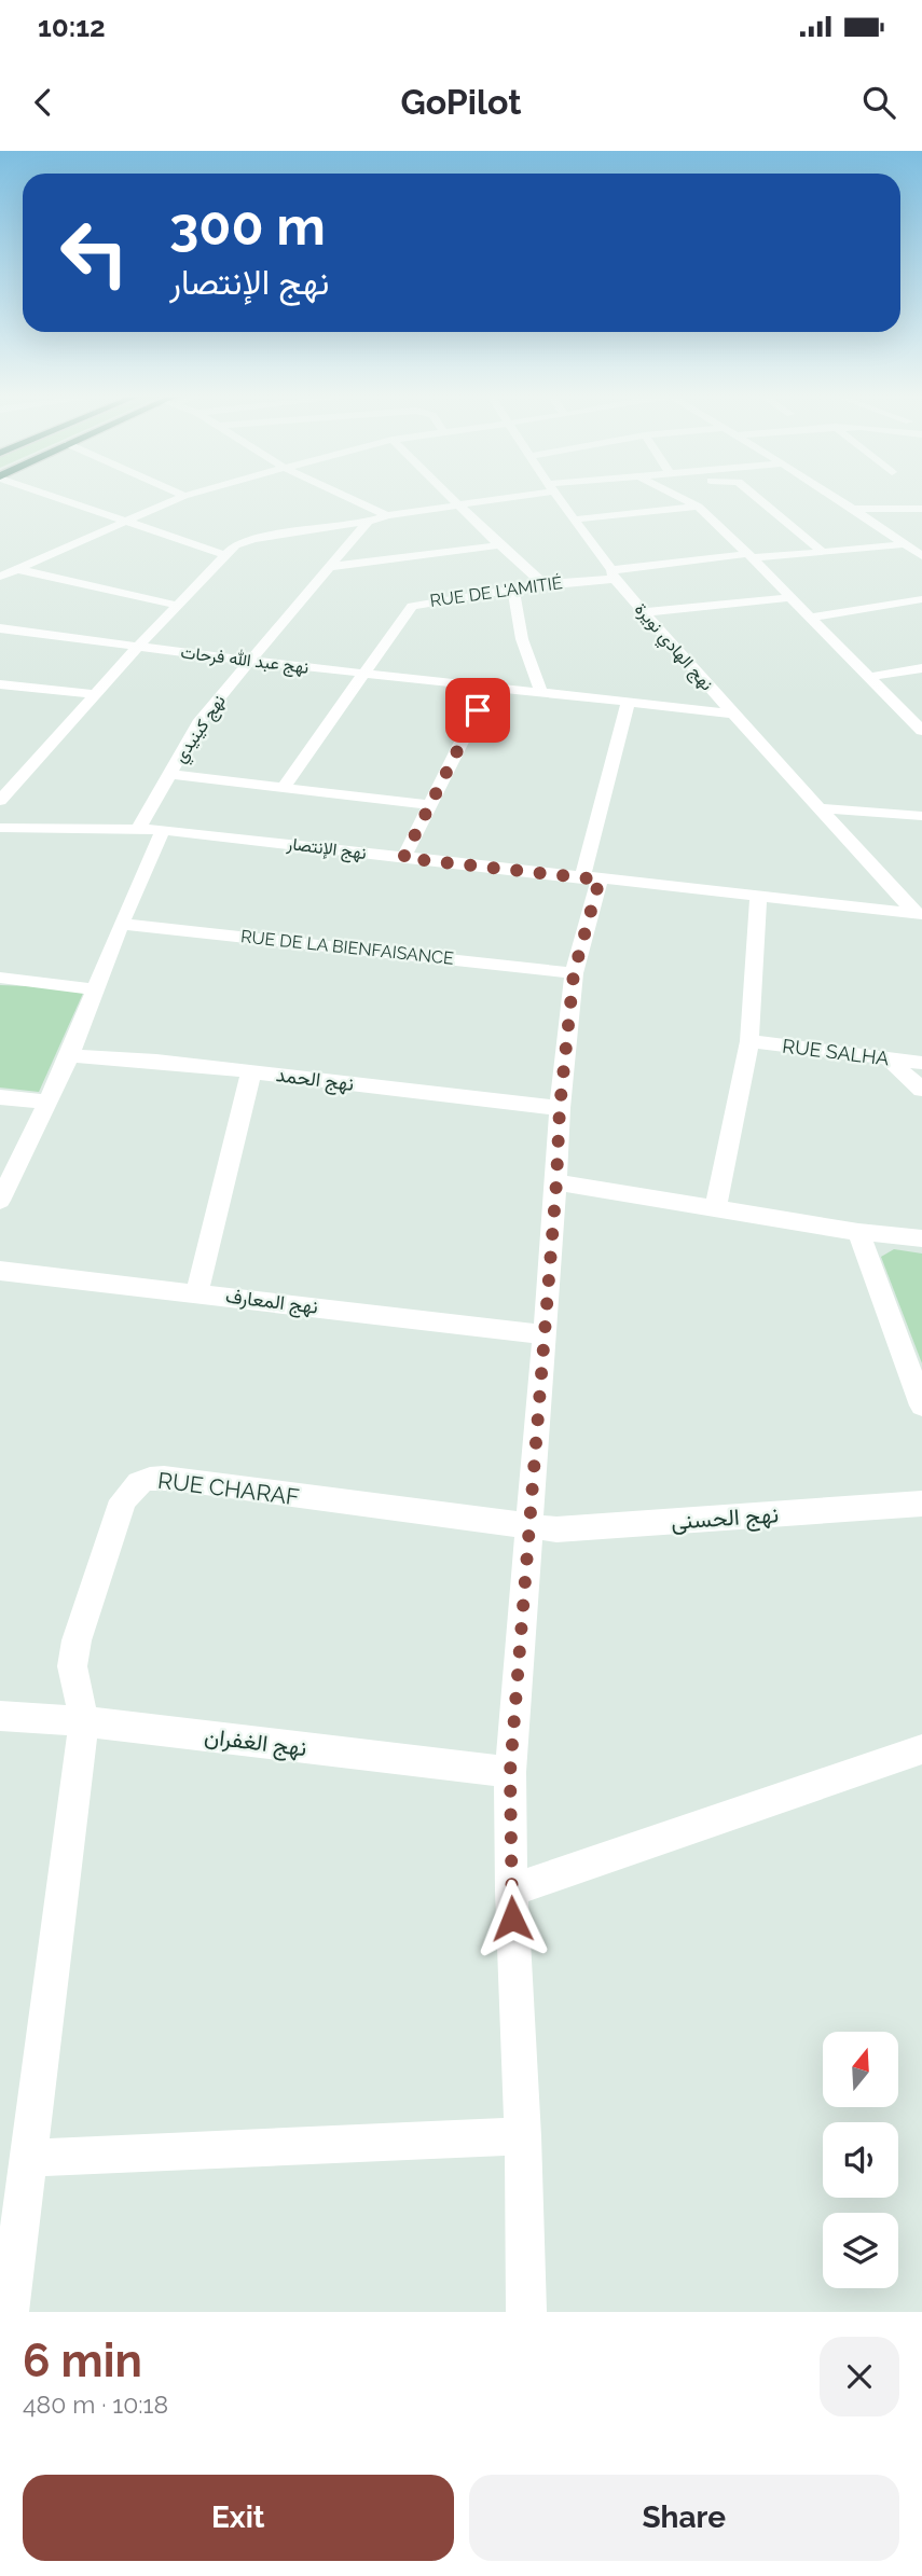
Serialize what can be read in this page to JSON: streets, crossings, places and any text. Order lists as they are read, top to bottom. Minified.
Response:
{"streets":{"street":["RUE DE L'AMITIÉ","نهج الهادي نويرة","نهج عبد الله فرحات","نهج كينيدي","نهج الإنتصار","RUE DE LA BIENFAISANCE","RUE SALHA","نهج الحمد","نهج المعارف","RUE CHARAF","نهج الحسنى","نهج الغفران"]},"crossings":[["RUE DE L'AMITIÉ","نهج الهادي نويرة"],["RUE DE L'AMITIÉ","نهج عبد الله فرحات"],["نهج الهادي نويرة","نهج عبد الله فرحات"],["نهج عبد الله فرحات","نهج كينيدي"],["نهج كينيدي","نهج الإنتصار"],["RUE CHARAF","نهج الحسنى"],["RUE CHARAF","نهج الغفران"]],"north":"top","page":{"status":"10:12","header":"GoPilot","turn":["300 m","نهج الإنتصار"],"heading":["6 min","480 m · 10:18"],"buttons":["Exit","Share"]}}
